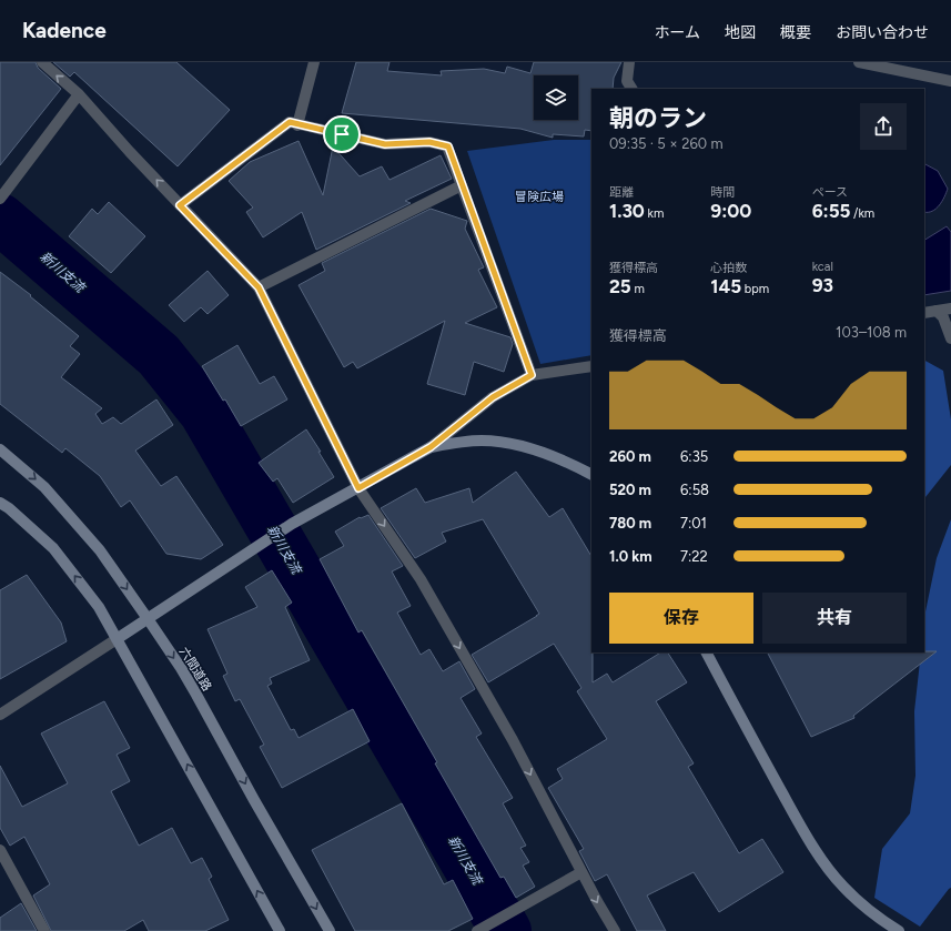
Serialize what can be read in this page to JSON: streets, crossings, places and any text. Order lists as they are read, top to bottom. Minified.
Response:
{"streets":{"street":["六間道路"]},"water":["新川支流"],"parks":["冒険広場"],"page":{"header":"Kadence","nav":["ホーム","地図","概要","お問い合わせ"],"heading":["朝のラン","09:35 · 5 × 260 m"],"stats":[["距離","1.30 km"],["時間","9:00"],["ペース","6:55 /km"],["獲得標高","25 m"],["心拍数","145 bpm"],["kcal","93"]],"chart":["獲得標高","103–108 m"],"list":[{"name":"260 m","note":"6:35"},{"name":"520 m","note":"6:58"},{"name":"780 m","note":"7:01"},{"name":"1.0 km","note":"7:22"}],"buttons":["保存","共有"]}}
